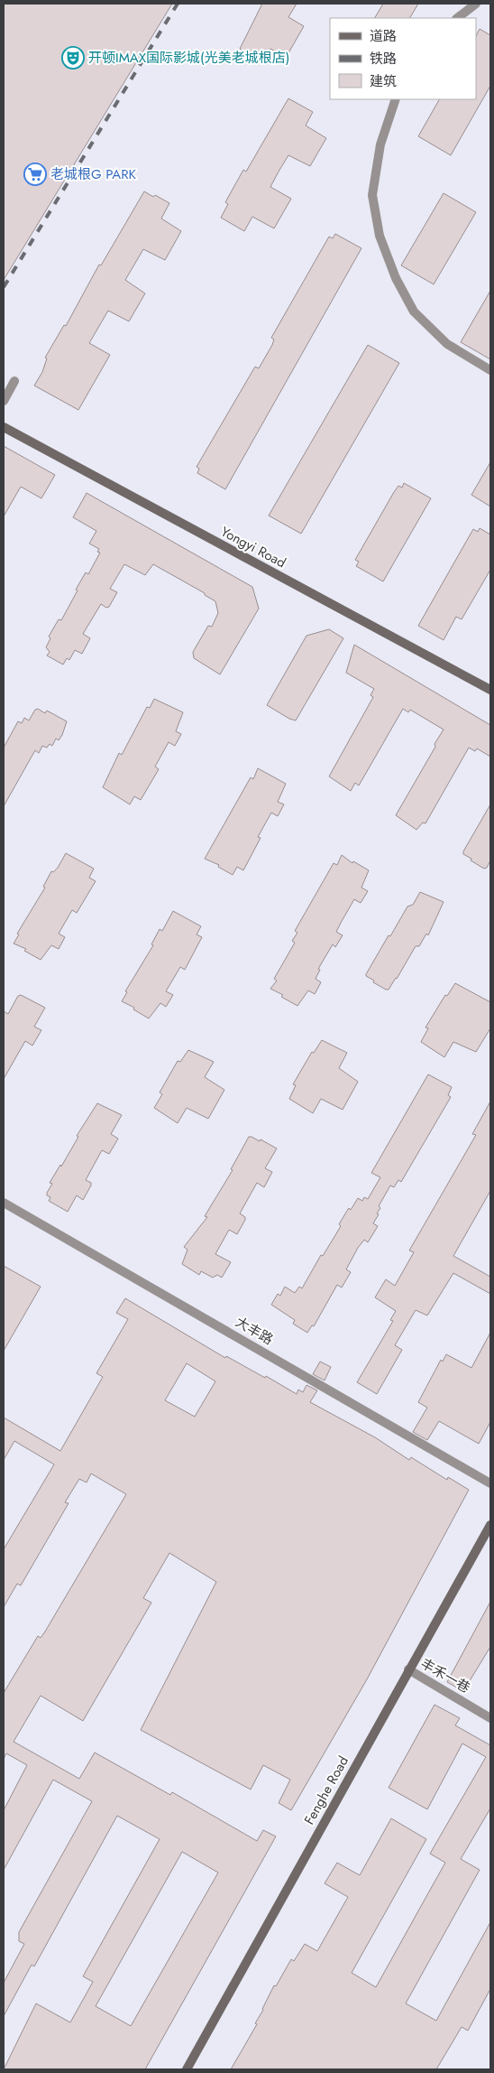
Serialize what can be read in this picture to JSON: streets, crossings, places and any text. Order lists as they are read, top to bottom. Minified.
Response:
{"streets":{"main road":["Yongyi Road","Fenghe Road"],"street":["大丰路","丰禾一巷"]},"crossings":[["丰禾一巷","Fenghe Road"]],"places":{"theatre":["开顿IMAX国际影城(光美老城根店)"],"supermarket":["老城根G PARK"]},"legend":["道路","铁路","建筑"]}
